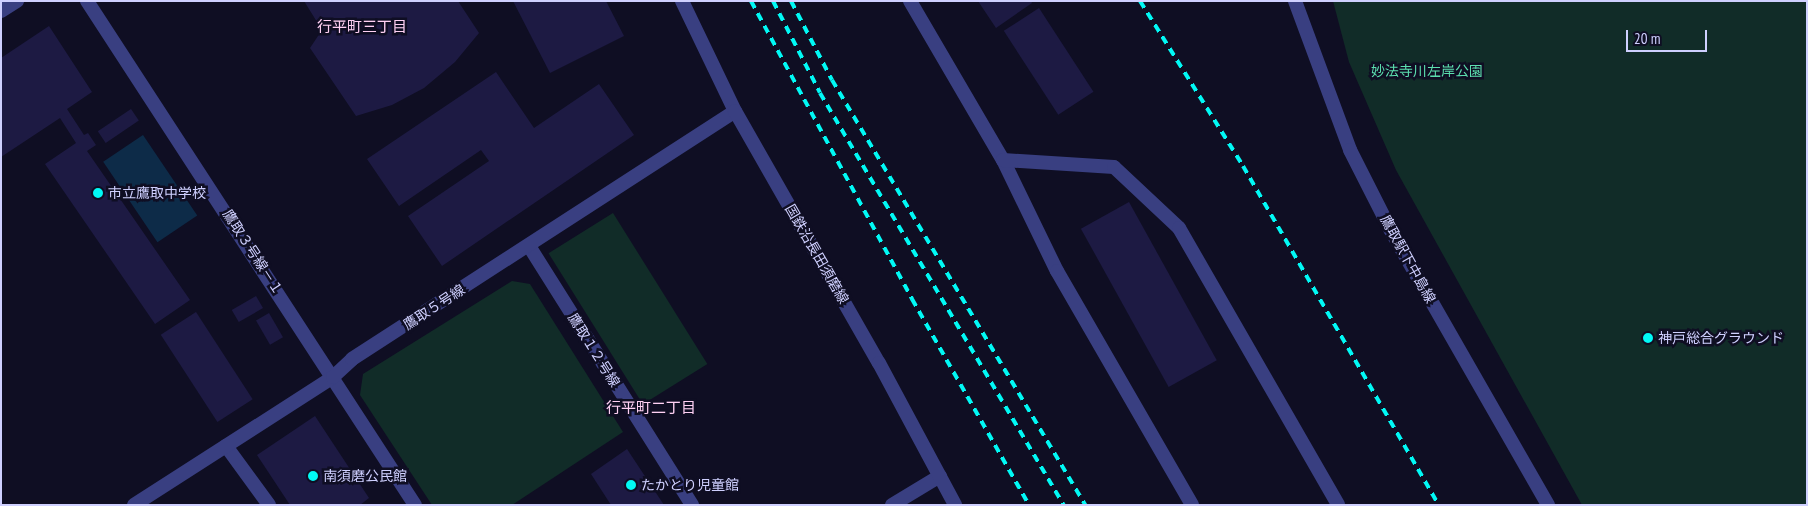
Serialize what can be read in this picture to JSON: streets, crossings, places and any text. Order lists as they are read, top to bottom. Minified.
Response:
{"streets":{"street":["鷹取３号線－１","国鉄沿長田須磨線","鷹取駅下中島線","鷹取５号線","鷹取１２号線"]},"crossings":[["鷹取３号線－１","鷹取５号線"],["国鉄沿長田須磨線","鷹取５号線"],["鷹取５号線","鷹取１２号線"]],"districts":["行平町三丁目","行平町二丁目"],"parks":["妙法寺川左岸公園"],"places":["市立鷹取中学校","神戸総合グラウンド","南須磨公民館","たかとり児童館"],"scale_bar":"20 m"}
